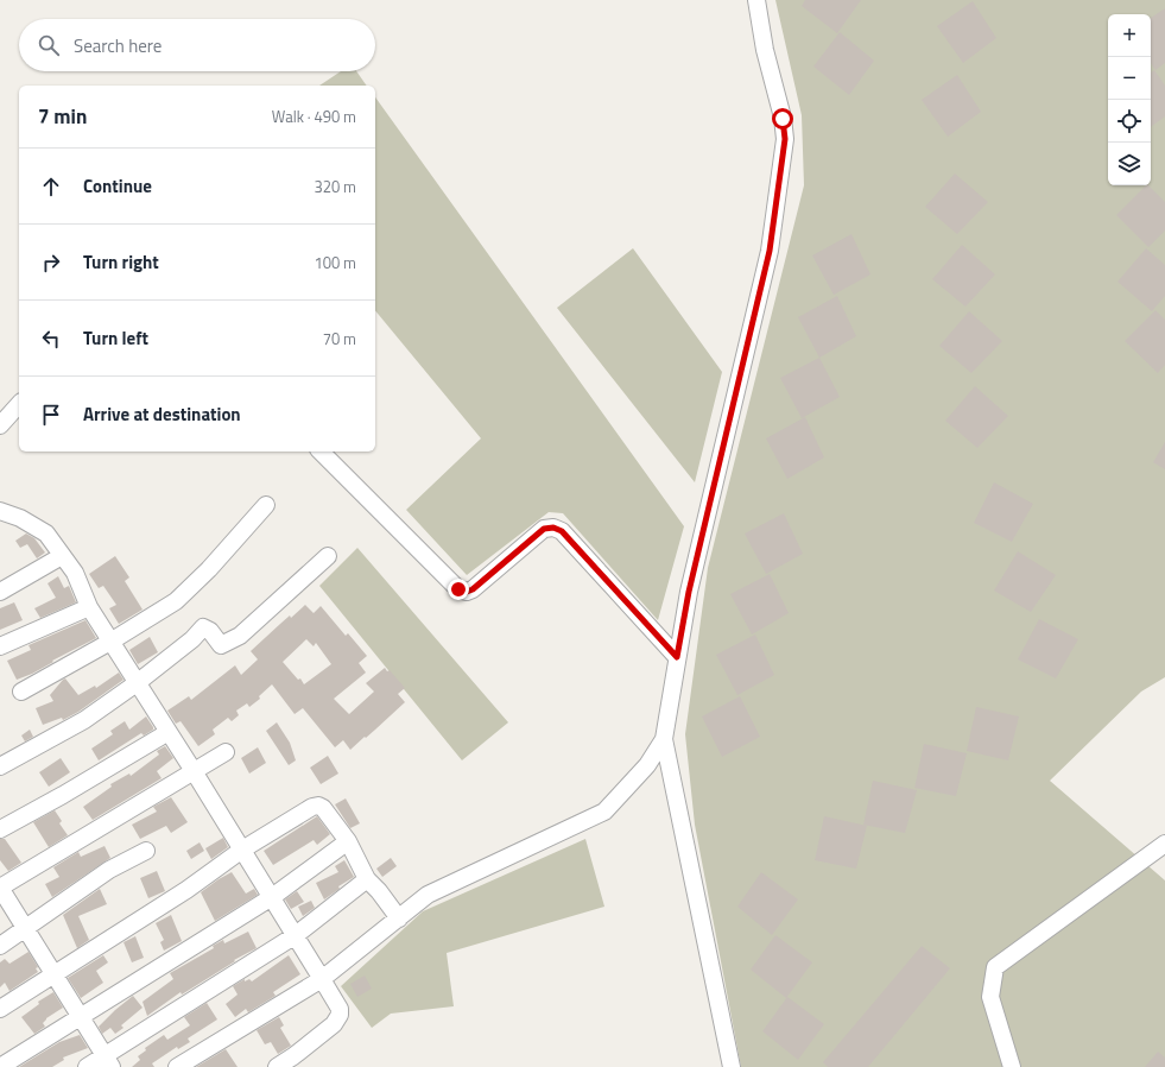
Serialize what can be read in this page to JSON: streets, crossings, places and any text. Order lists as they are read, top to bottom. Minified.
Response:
{"page":{"map_buttons":["+","−"],"search":"Search here","heading":["7 min","Walk · 490 m"],"list":[["Continue","320 m"],["Turn right","100 m"],["Turn left","70 m"],"Arrive at destination"]}}
